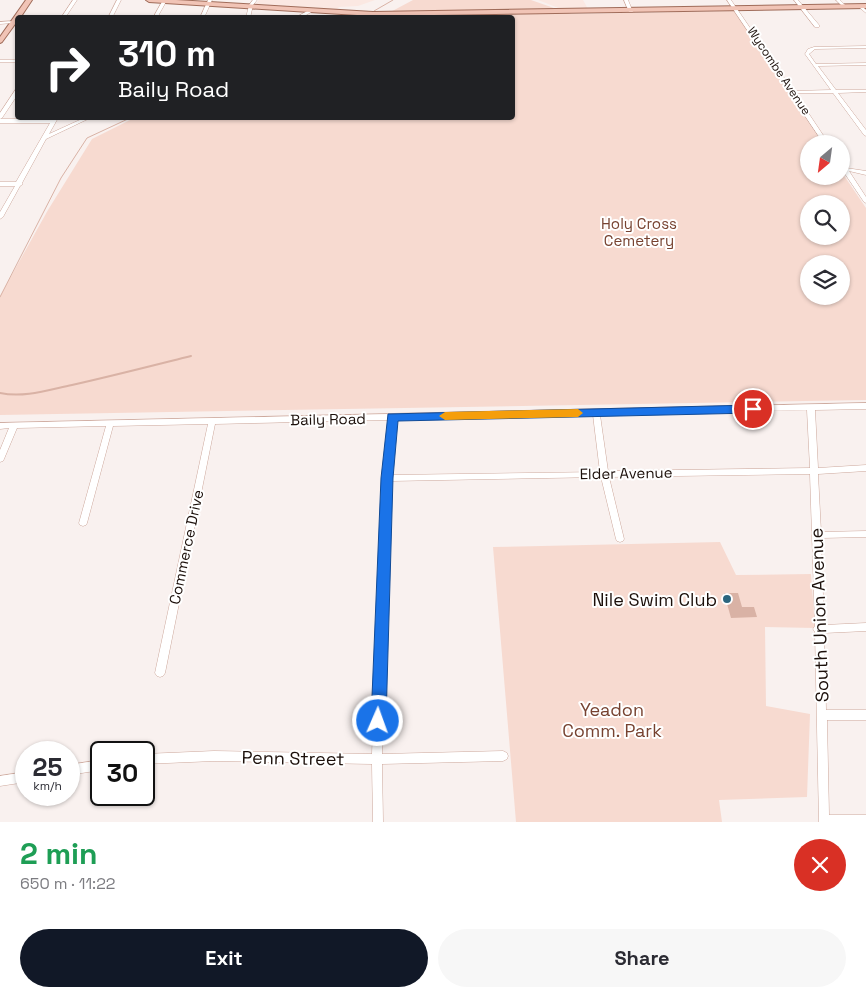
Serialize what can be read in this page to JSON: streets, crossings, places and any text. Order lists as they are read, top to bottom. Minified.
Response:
{"streets":{"street":["Wycombe Avenue","Baily Road","Elder Avenue","Commerce Drive","South Union Avenue","Penn Street"]},"crossings":[["Baily Road","Commerce Drive"],["Baily Road","South Union Avenue"],["Elder Avenue","South Union Avenue"]],"parks":["Holy Cross Cemetery","Yeadon Comm. Park"],"places":["Nile Swim Club"],"north":"bottom left","page":{"turn":["310 m","Baily Road"],"speed":"25 km/h","limit":"30","heading":["2 min","650 m · 11:22"],"buttons":["Exit","Share"]}}
